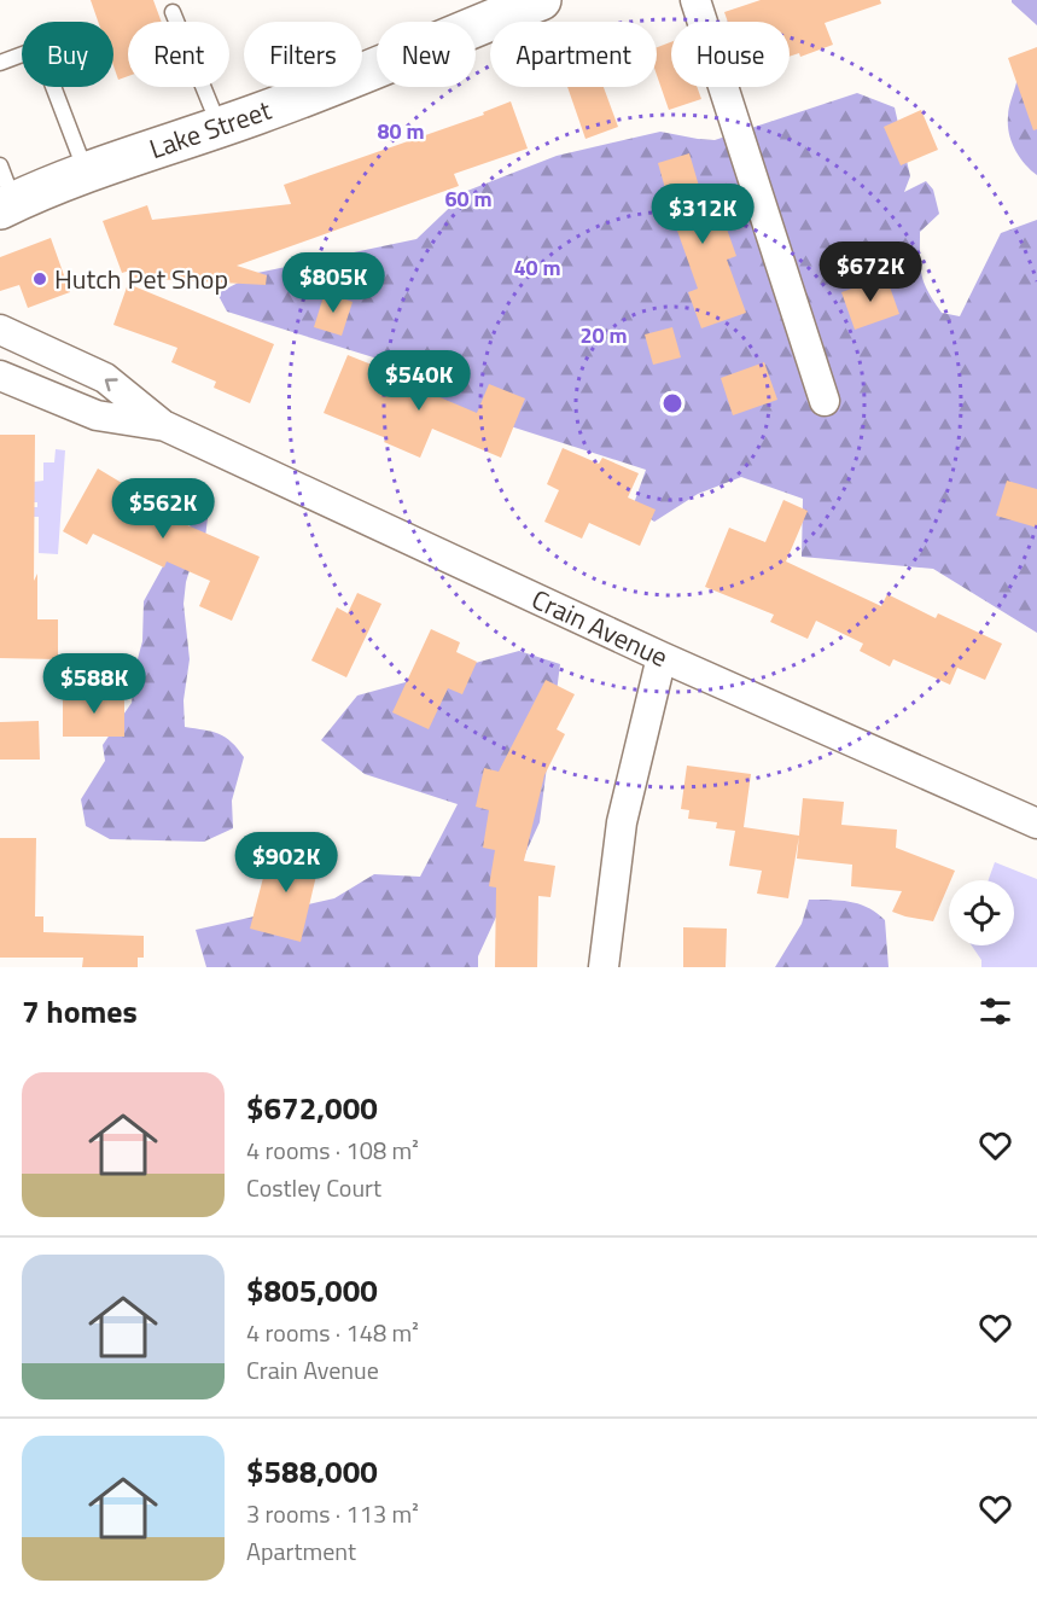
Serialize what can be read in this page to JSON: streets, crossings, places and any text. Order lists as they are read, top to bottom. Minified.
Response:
{"streets":{"street":["Lake Street","Crain Avenue"]},"places":["Hutch Pet Shop"],"page":{"chip":["Buy","Rent","Filters","New","Apartment","House"],"price":["$312K","$672K","$805K","$540K","$562K","$588K","$902K"],"heading":"7 homes","list":[{"name":"$672,000","note":"4 rooms · 108 m² · Costley Court"},{"name":"$805,000","note":"4 rooms · 148 m² · Crain Avenue"},{"name":"$588,000","note":"3 rooms · 113 m² · Apartment"}]},"rings":["80 m","60 m","40 m","20 m"]}
